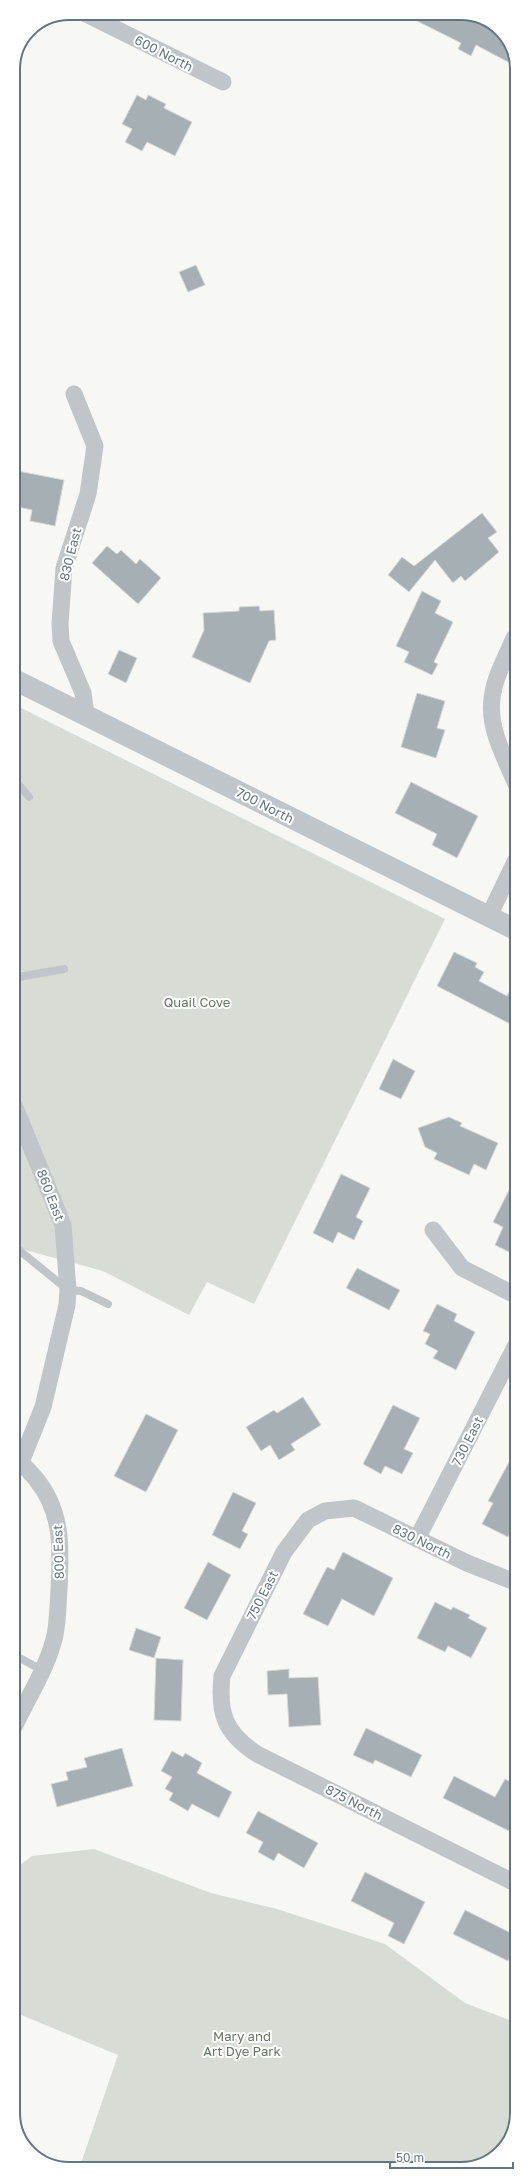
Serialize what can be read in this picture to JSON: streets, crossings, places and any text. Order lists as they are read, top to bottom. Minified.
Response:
{"streets":{"street":["600 North","830 East","700 North","860 East","730 East","830 North","800 East","750 East","875 North"]},"crossings":[["830 East","700 North"],["860 East","800 East"],["730 East","830 North"],["830 North","750 East"],["750 East","875 North"]],"parks":["Quail Cove","Mary and Art Dye Park"],"scale_bar":"50 m"}
